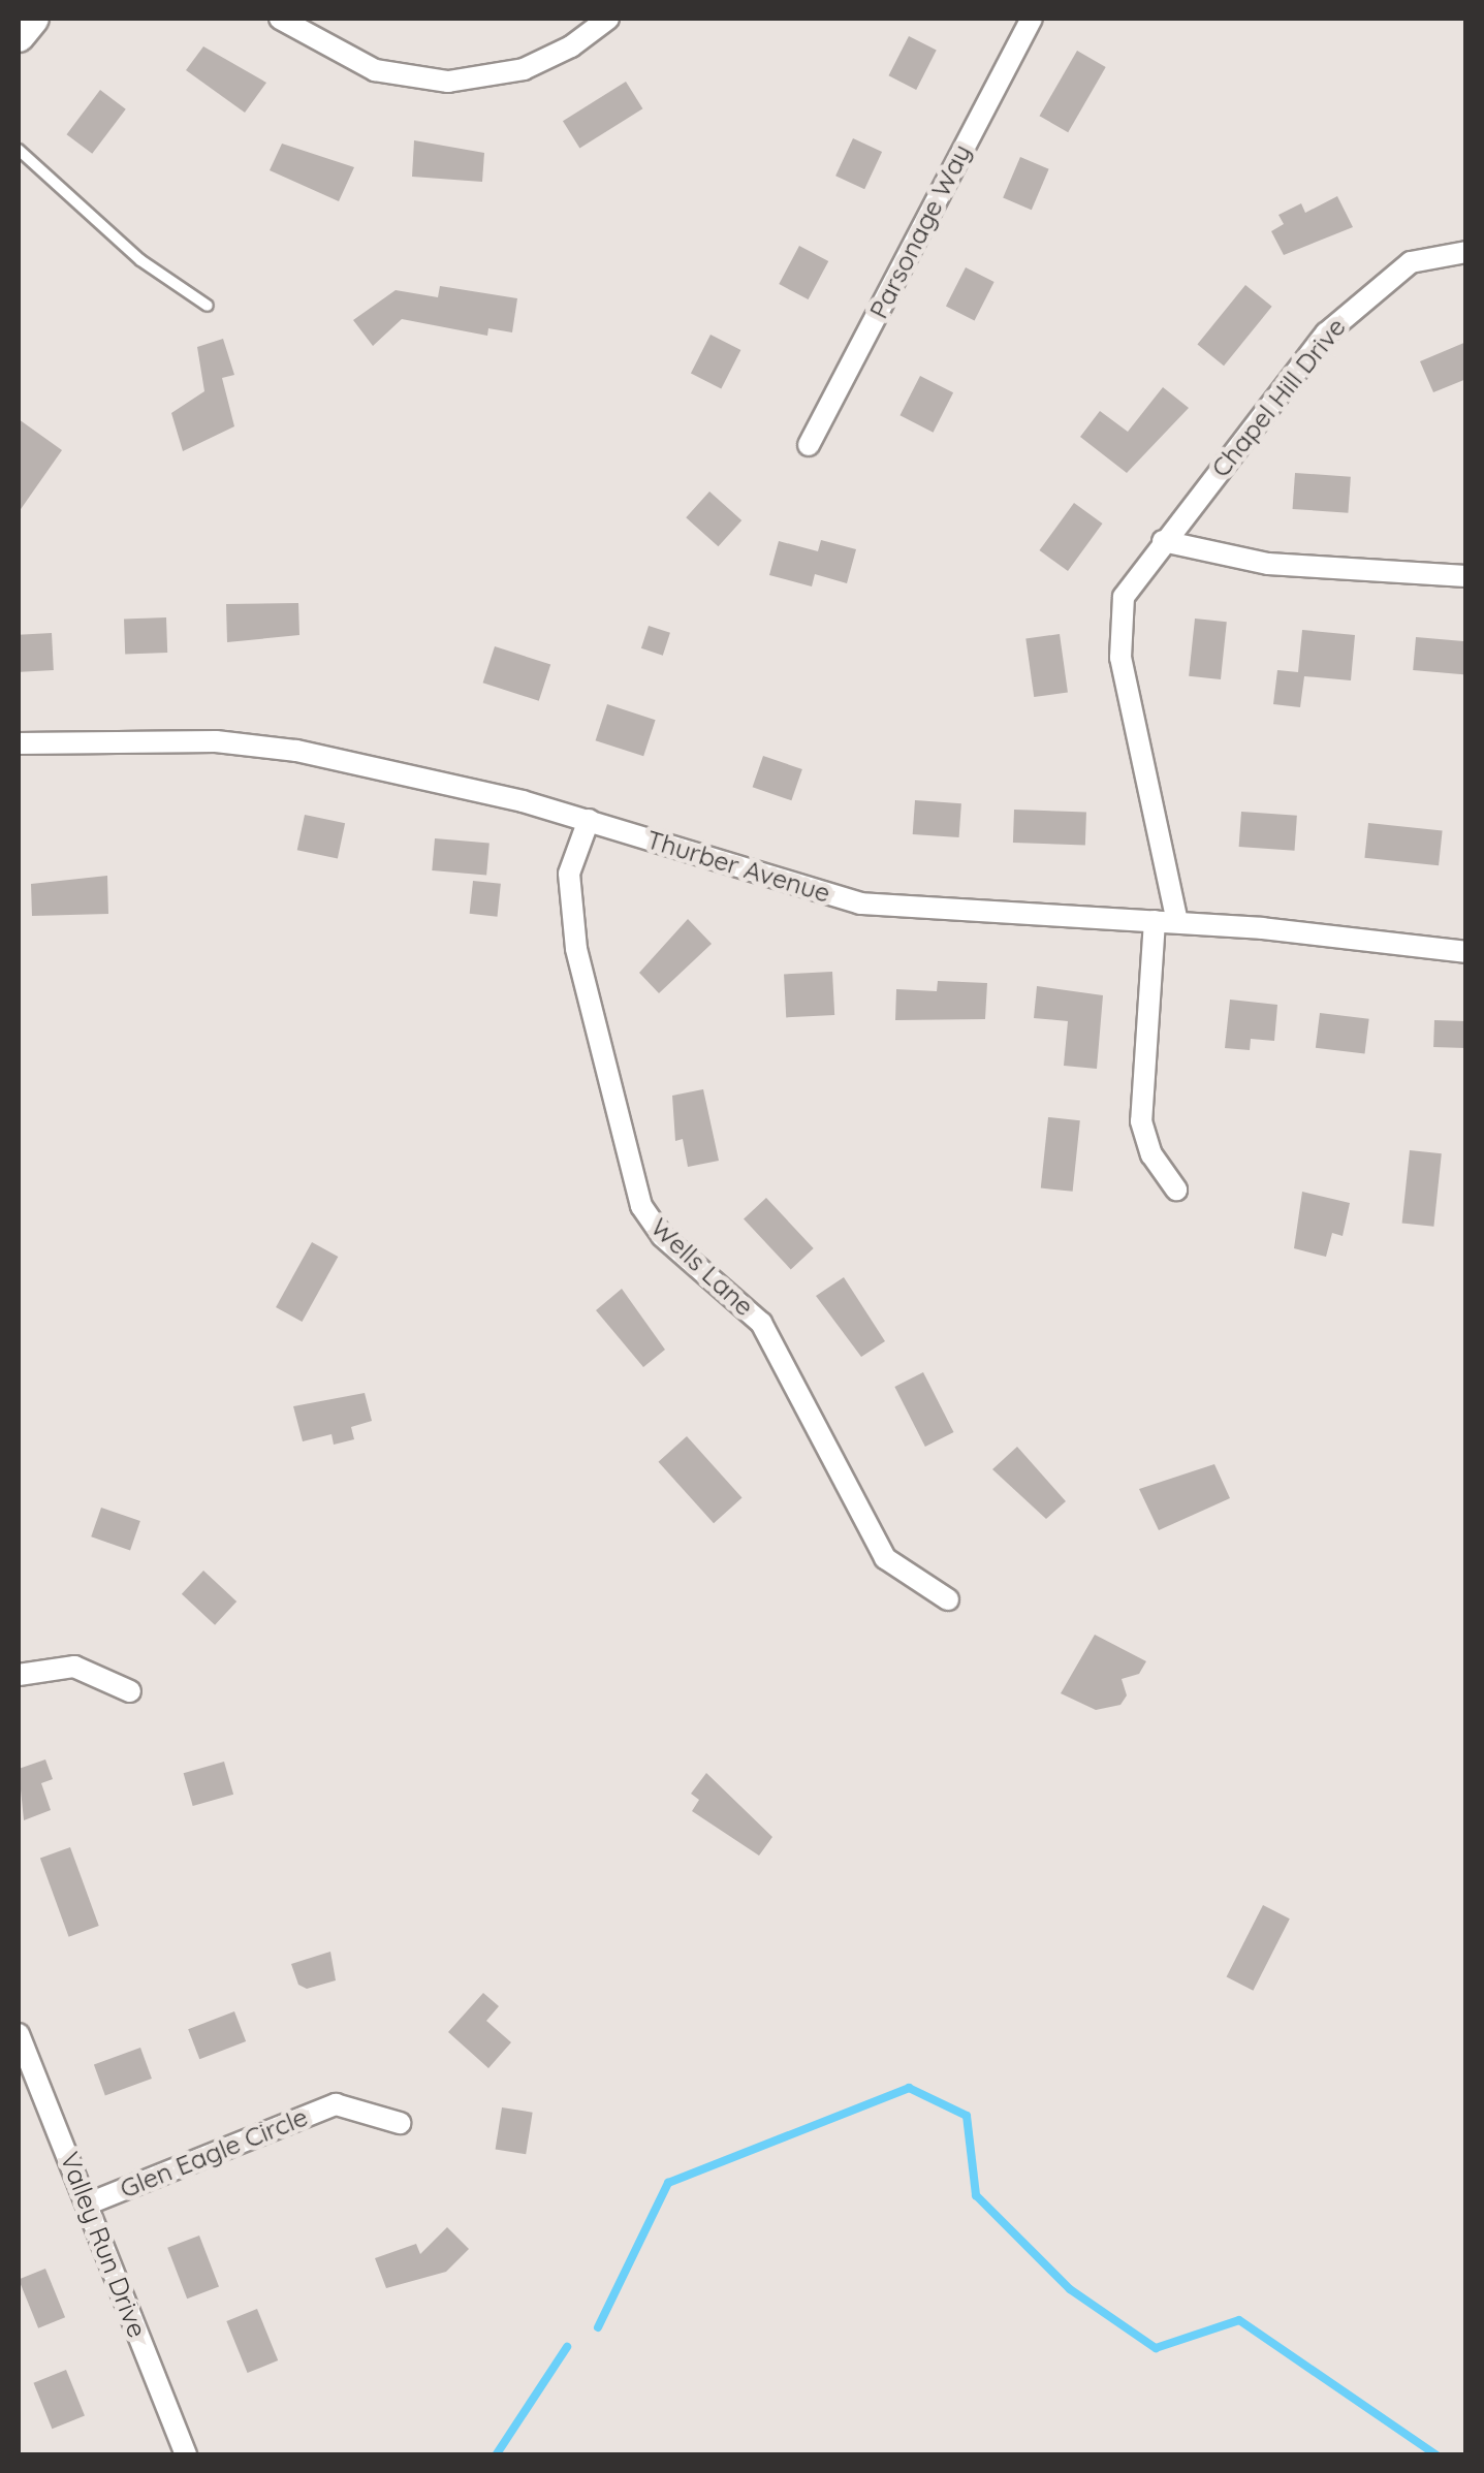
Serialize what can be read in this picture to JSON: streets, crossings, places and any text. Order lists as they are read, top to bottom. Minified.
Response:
{"streets":{"street":["Parsonage Way","Chapel Hill Drive","Thurber Avenue","Wells Lane","Glen Eagle Circle","Valley Run Drive"]},"crossings":[["Chapel Hill Drive","Thurber Avenue"],["Thurber Avenue","Wells Lane"],["Glen Eagle Circle","Valley Run Drive"]]}
